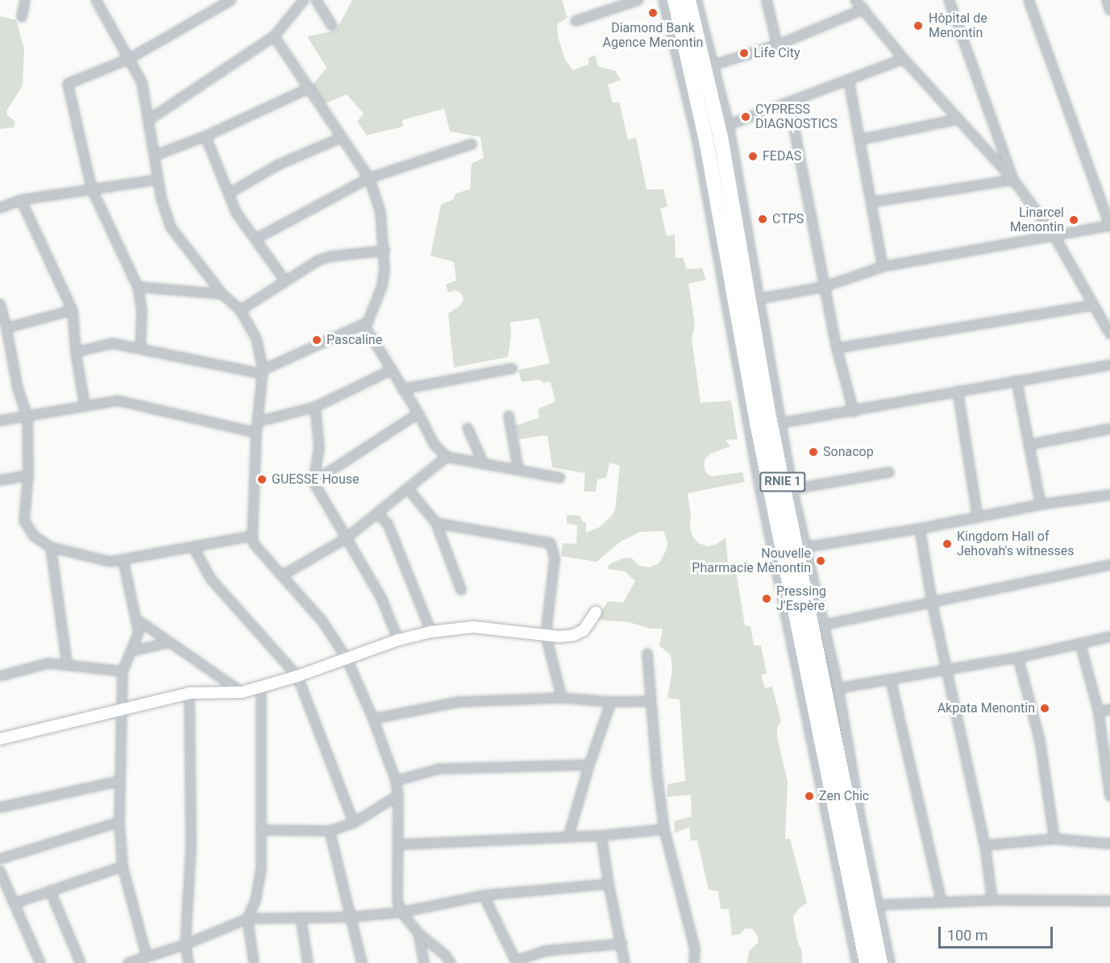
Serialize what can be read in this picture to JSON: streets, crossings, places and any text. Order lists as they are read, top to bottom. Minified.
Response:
{"streets":{"highway":["RNIE 1"]},"places":["Diamond Bank Agence Menontin","Hôpital de Menontin","Life City","CYPRESS DIAGNOSTICS","FEDAS","CTPS","Linarcel Menontin","Pascaline","Sonacop","GUESSE House","Kingdom Hall of Jehovah's witnesses","Nouvelle Pharmacie Mènontin","Pressing J'Espère","Akpata Menontin","Zen Chic"],"scale_bar":"100 m"}
